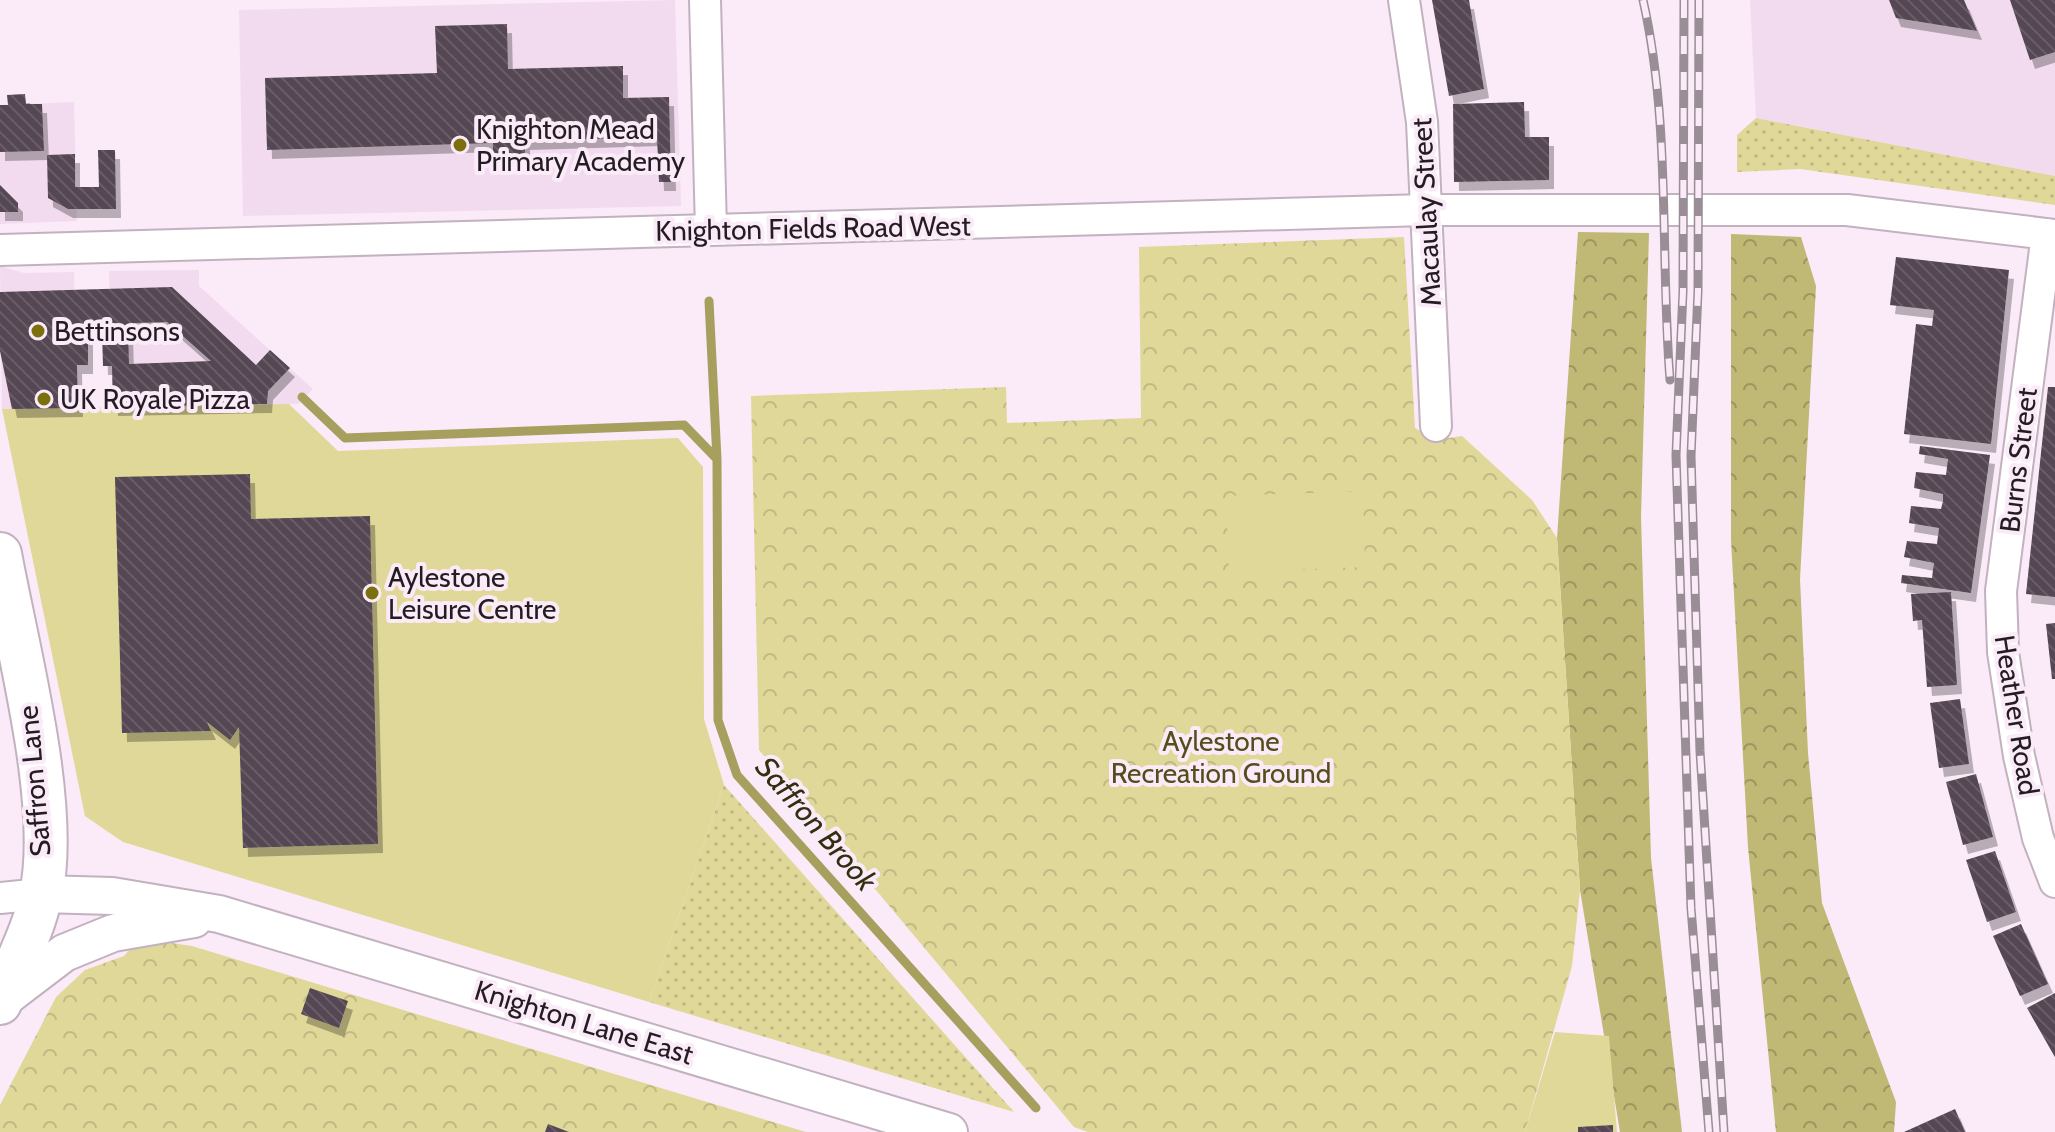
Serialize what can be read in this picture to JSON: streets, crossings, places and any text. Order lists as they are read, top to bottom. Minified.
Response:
{"streets":{"main road":["Saffron Lane"],"street":["Macaulay Street","Knighton Fields Road West","Burns Street","Heather Road","Knighton Lane East"]},"crossings":[["Macaulay Street","Knighton Fields Road West"],["Knighton Fields Road West","Burns Street"],["Burns Street","Heather Road"],["Saffron Lane","Knighton Lane East"]],"water":["Saffron Brook"],"parks":["Aylestone Recreation Ground"],"places":["Knighton Mead Primary Academy","Bettinsons","UK Royale Pizza","Aylestone Leisure Centre"]}
